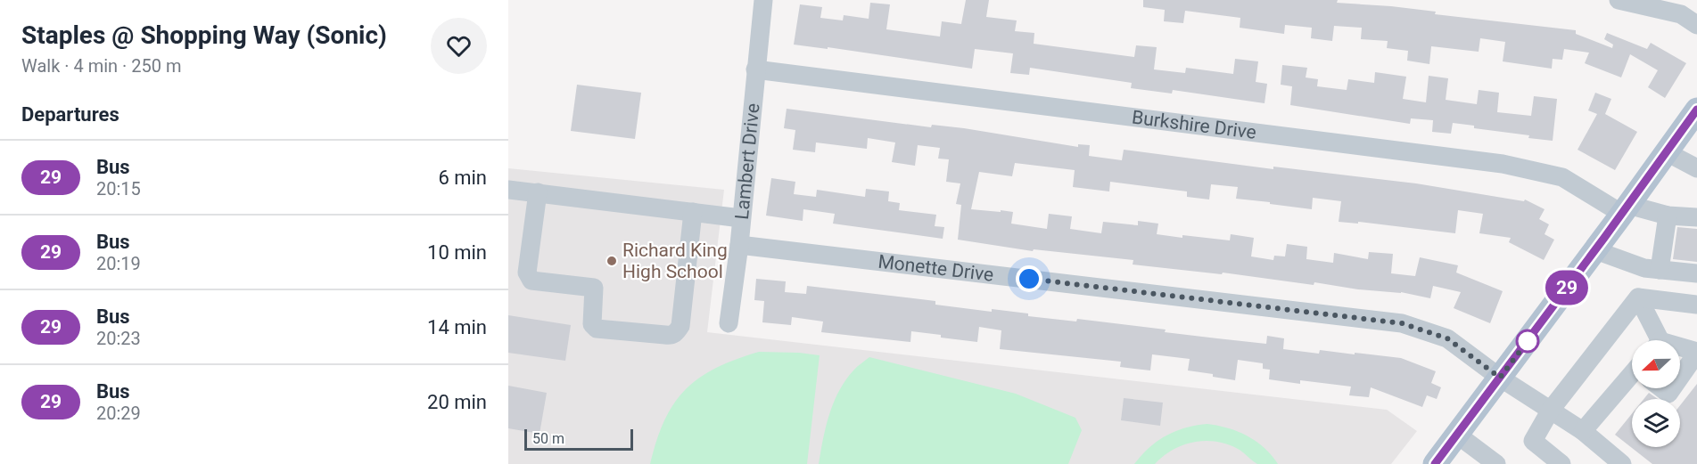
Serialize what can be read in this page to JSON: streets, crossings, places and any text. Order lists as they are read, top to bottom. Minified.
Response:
{"streets":{"street":["Burkshire Drive","Lambert Drive","Monette Drive"]},"crossings":[["Burkshire Drive","Lambert Drive"],["Lambert Drive","Monette Drive"]],"places":["Richard King High School"],"lines":["bus line 29"],"scale_bar":"50 m","north":"left","page":{"heading":[["Staples @ Shopping Way (Sonic)","Walk · 4 min · 250 m"],"Departures"],"on_map":"29","list":[{"mark":"29","name":"Bus","note":"20:15","value":"6 min"},{"mark":"29","name":"Bus","note":"20:19","value":"10 min"},{"mark":"29","name":"Bus","note":"20:23","value":"14 min"},{"mark":"29","name":"Bus","note":"20:29","value":"20 min"}],"scale":"50 m"}}
